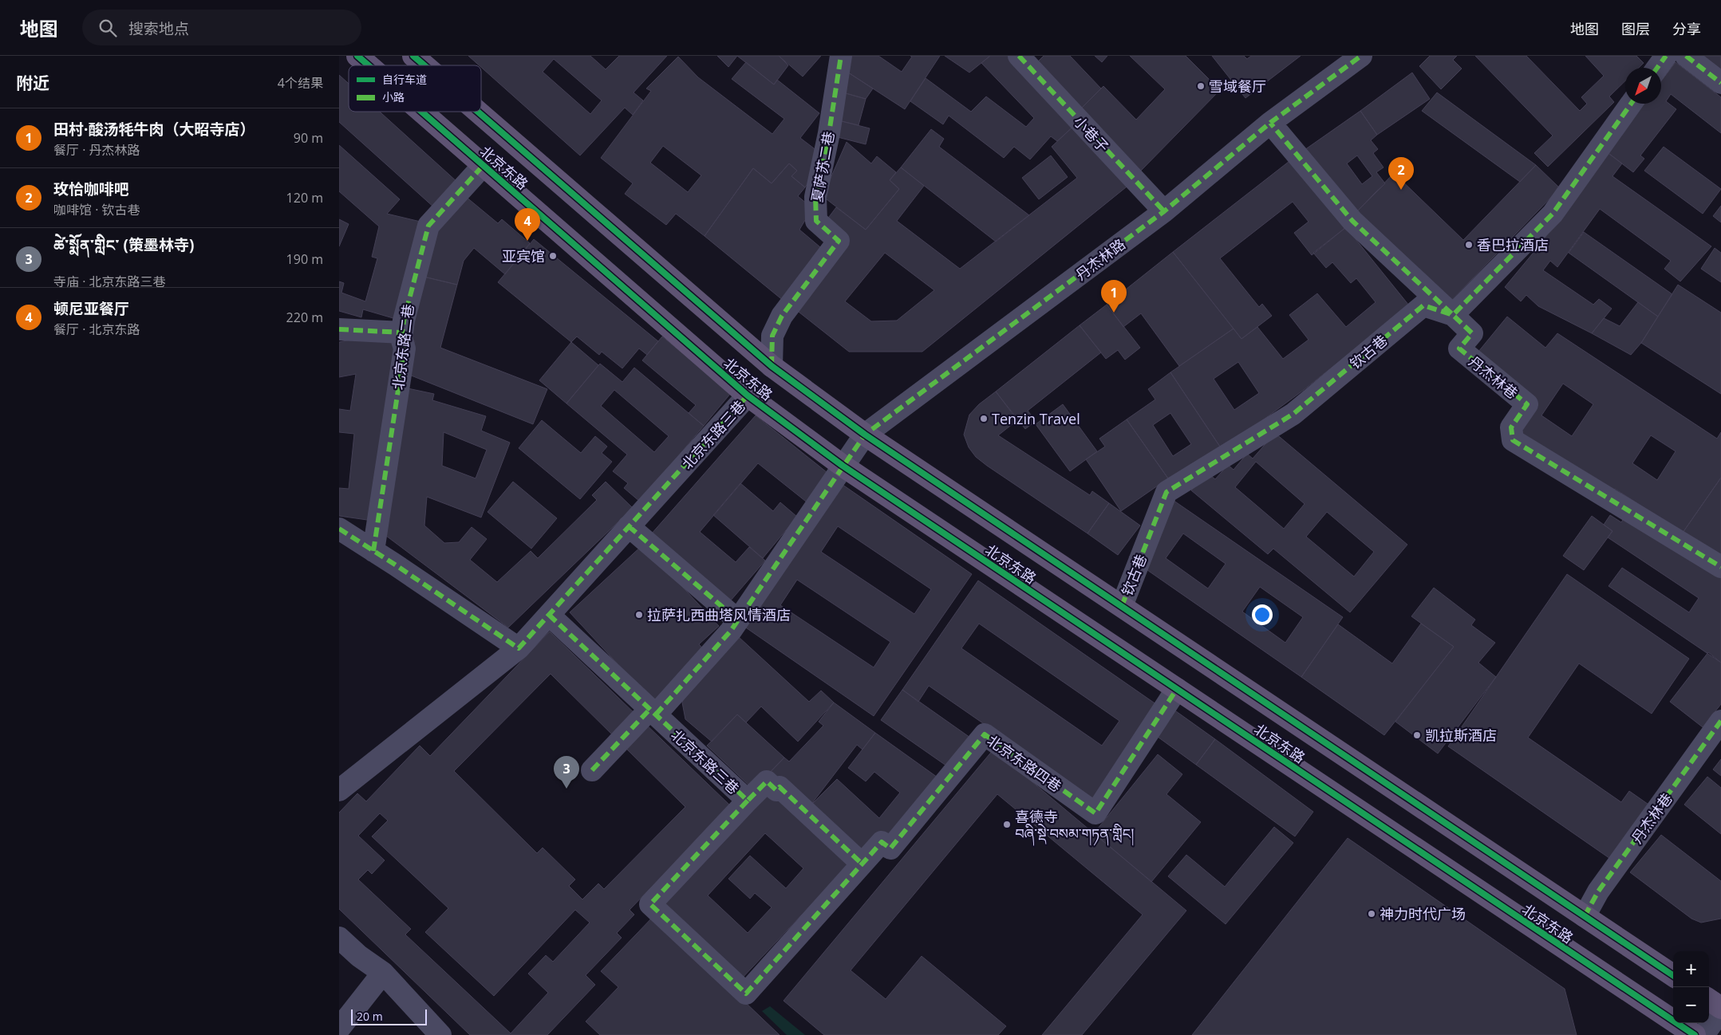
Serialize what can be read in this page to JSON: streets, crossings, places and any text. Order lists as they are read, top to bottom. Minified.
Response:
{"streets":{"main road":["北京东路"],"street":["小巷子","夏萨苏二巷","丹杰林路","北京东路二巷","钦古巷","丹杰林巷","北京东路三巷","北京东路四巷"]},"crossings":[["小巷子","丹杰林路"],["夏萨苏二巷","北京东路"],["北京东路","丹杰林路"],["北京东路","北京东路二巷"],["北京东路","钦古巷"],["北京东路","丹杰林巷"],["北京东路","北京东路三巷"],["北京东路","北京东路四巷"],["丹杰林路","北京东路三巷"],["钦古巷","丹杰林巷"],["北京东路三巷","北京东路四巷"]],"places":["雪域餐厅","香巴拉酒店","亚宾馆","Tenzin Travel","拉萨扎西曲塔风情酒店","凯拉斯酒店","喜德寺 བཞི་སྡེ་བསམ་གཏན་གླིང།","神力时代广场"],"legend":["自行车道","小路"],"scale_bar":"20 m","north":"bottom left","page":{"header":"地图","search":"搜索地点","nav":["地图","图层","分享"],"heading":["附近","4个结果"],"list":[{"mark":"1","name":"田村·酸汤牦牛肉（大昭寺店）","note":"餐厅 · 丹杰林路","value":"90 m"},{"mark":"2","name":"玫恰咖啡吧","note":"咖啡馆 · 钦古巷","value":"120 m"},{"mark":"3","name":"ཚེ་སྨོན་གླིང་ (策墨林寺)","note":"寺庙 · 北京东路三巷","value":"190 m"},{"mark":"4","name":"顿尼亚餐厅","note":"餐厅 · 北京东路","value":"220 m"}],"pins":["2","4","1","3"],"map_buttons":["+","−"],"scale":"20 m"}}
